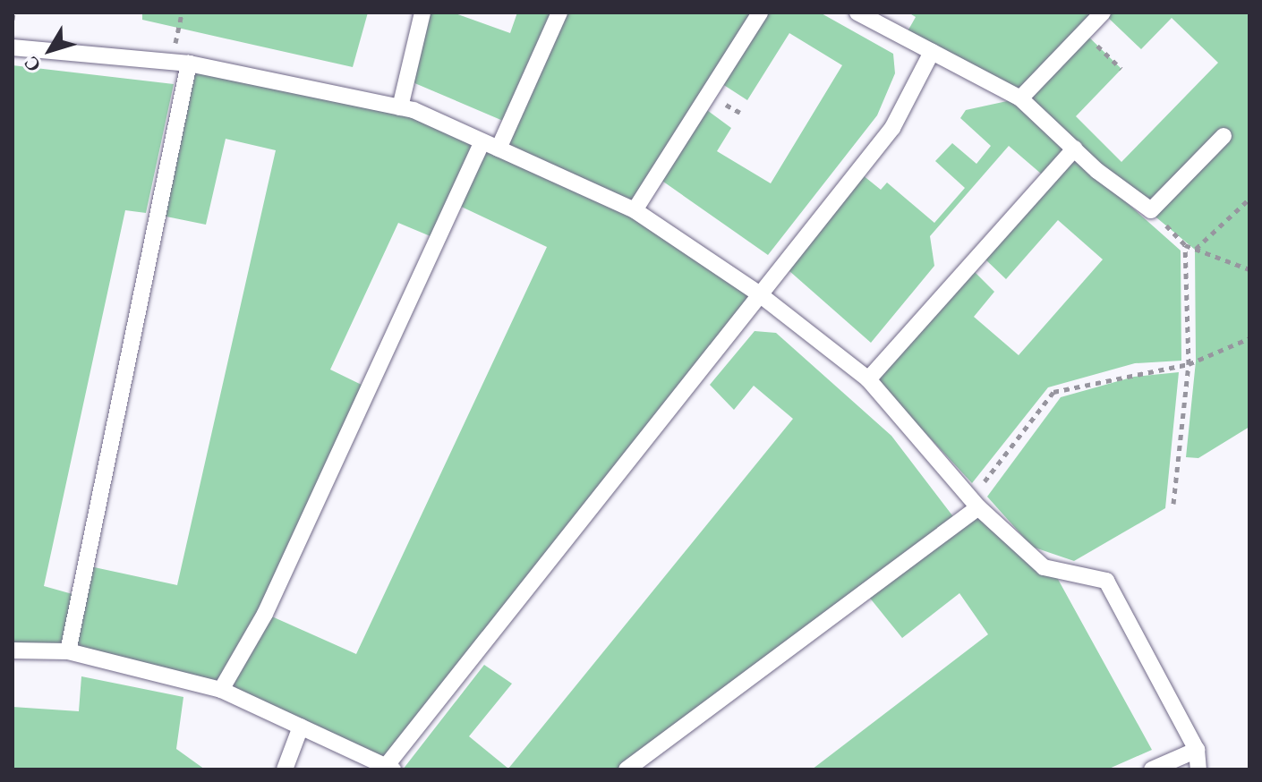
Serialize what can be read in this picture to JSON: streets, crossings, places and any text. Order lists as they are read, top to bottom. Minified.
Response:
{"north":"bottom left"}
